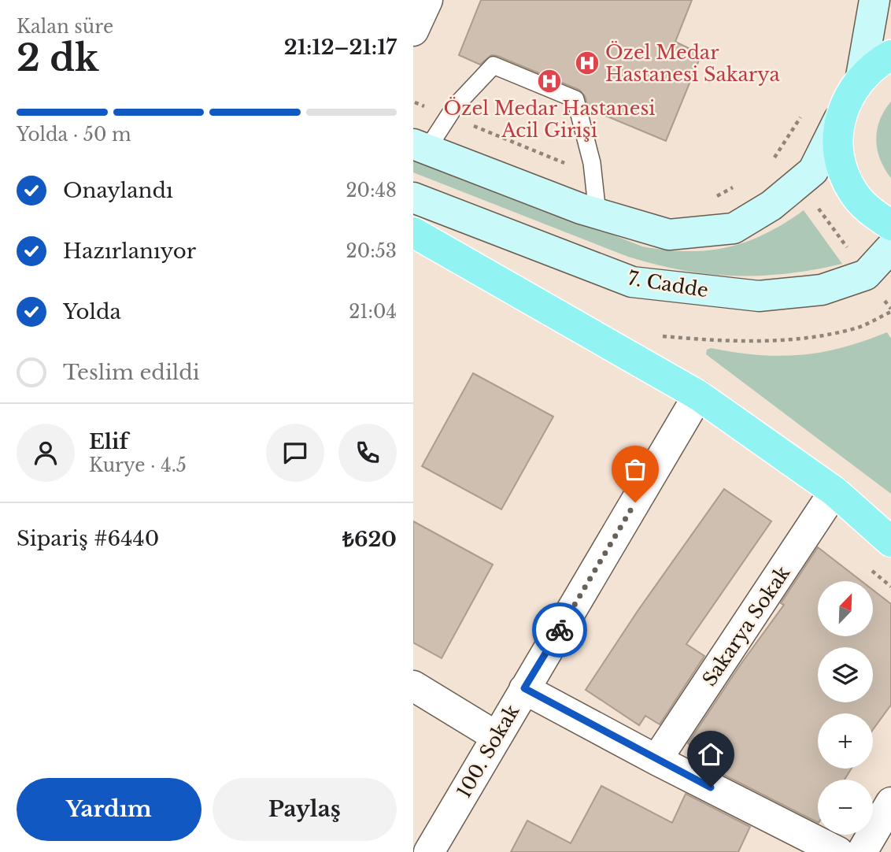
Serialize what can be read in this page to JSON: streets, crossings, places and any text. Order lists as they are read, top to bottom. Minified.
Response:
{"streets":{"main road":["7. Cadde"],"street":["Sakarya Sokak","100. Sokak"]},"places":{"hospital":["Özel Medar Hastanesi Sakarya","Özel Medar Hastanesi Acil Girişi"]},"north":"top right","page":{"heading":["2 dk","Kalan süre","21:12–21:17"],"panel":["Elif","Kurye · 4.5","Sipariş #6440","₺620"],"bar":"Yolda · 50 m","list":[["Onaylandı","20:48"],["Hazırlanıyor","20:53"],["Yolda","21:04"],"Teslim edildi"],"map_buttons":["+","−"],"buttons":["Yardım","Paylaş"]}}
